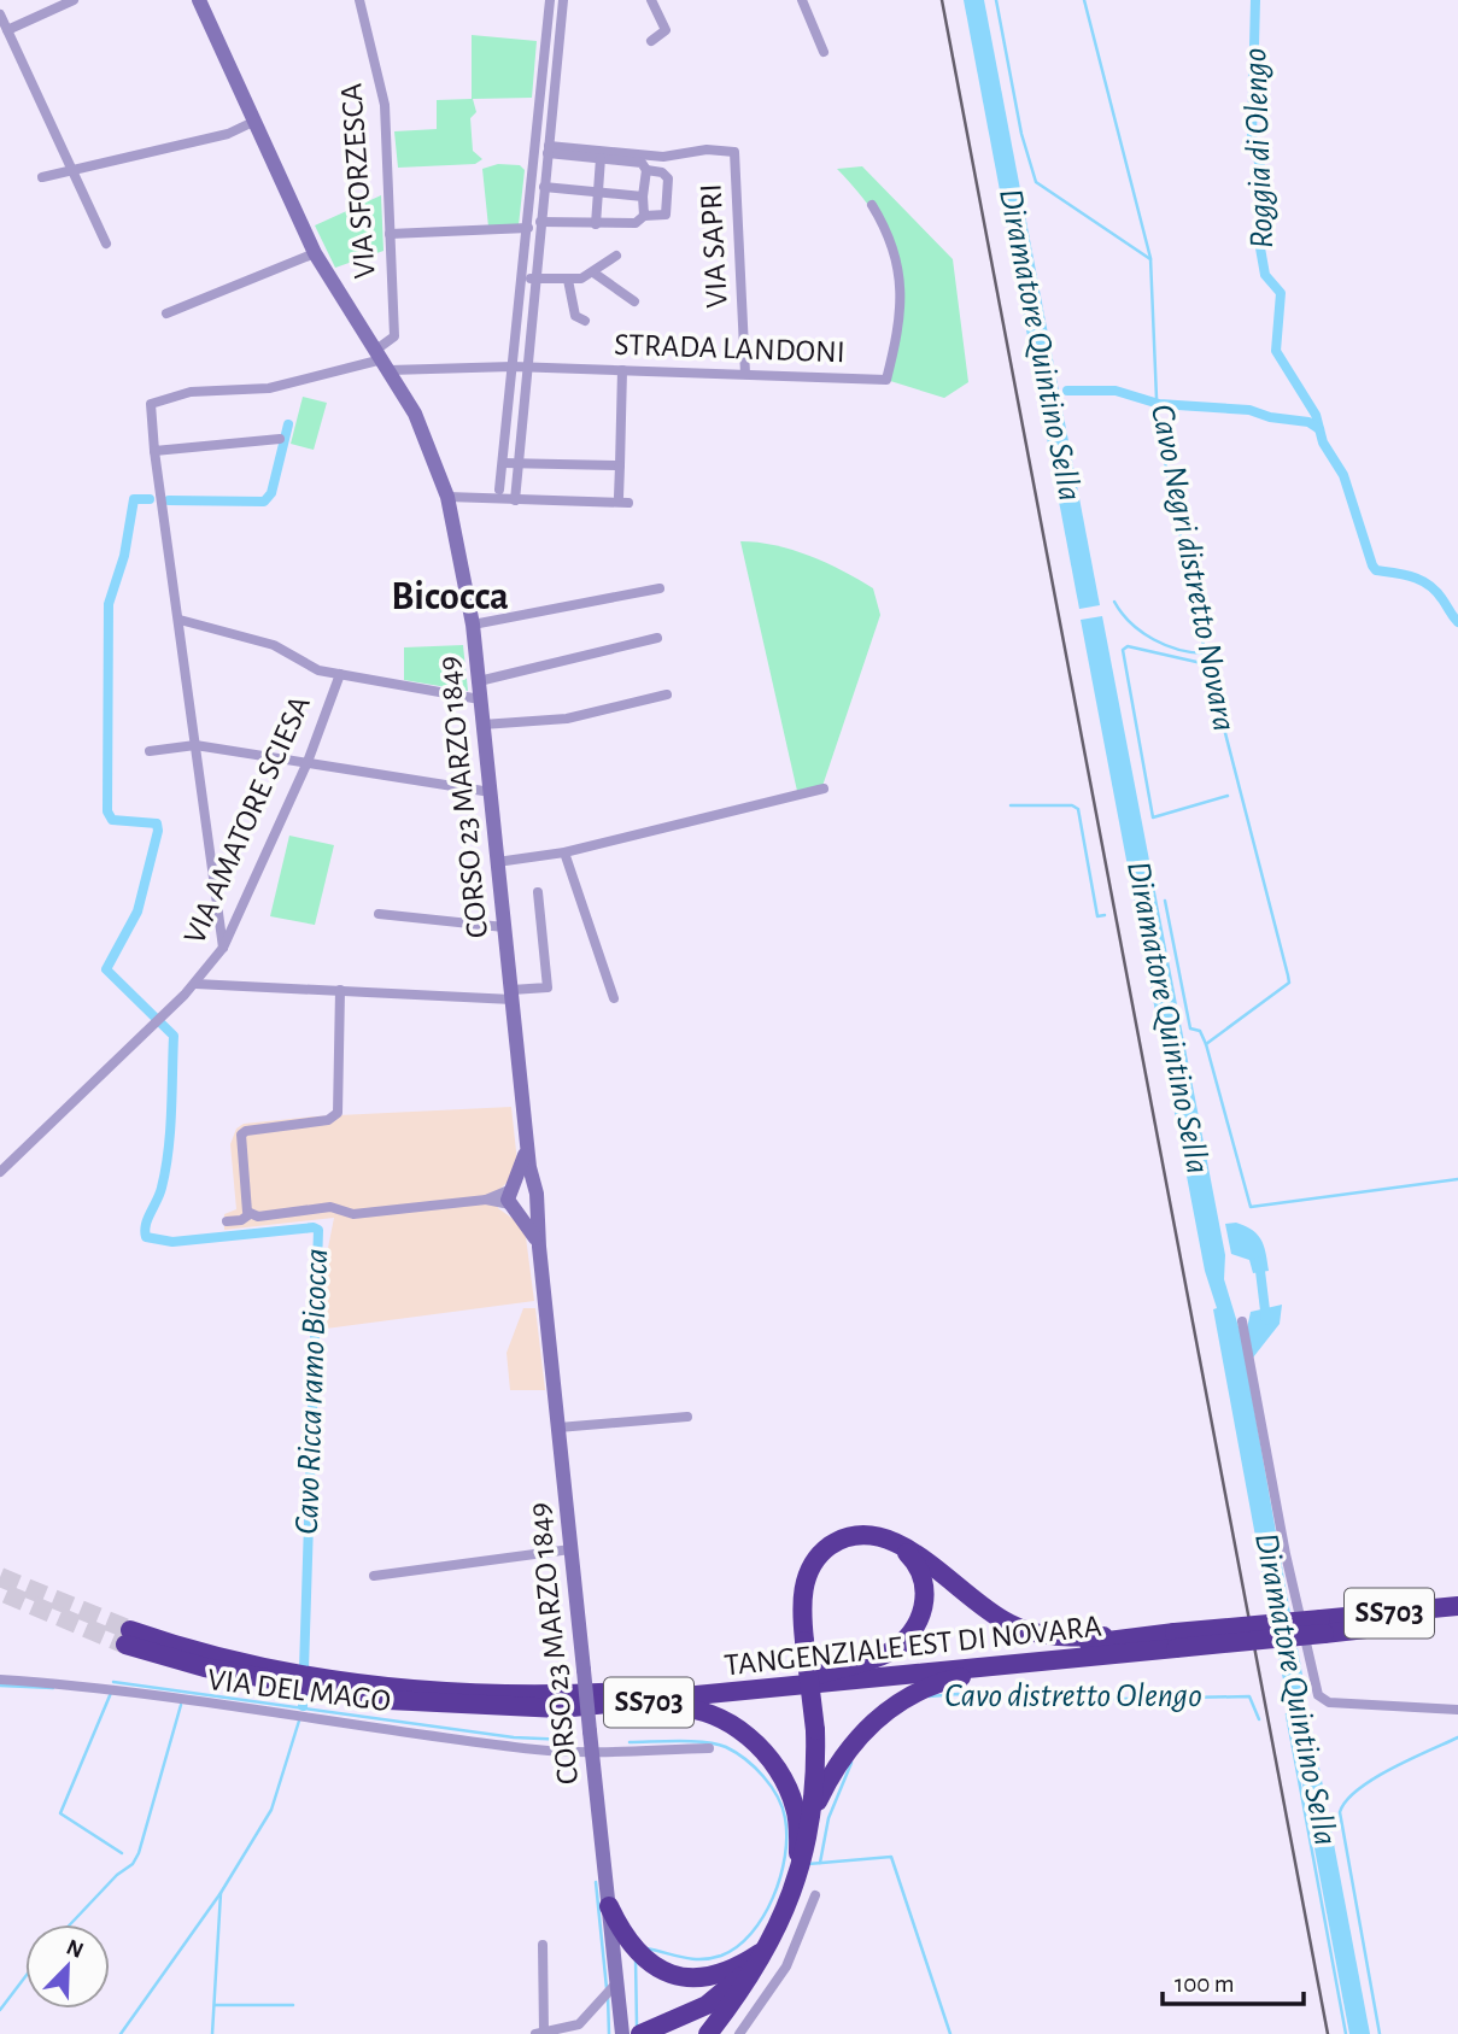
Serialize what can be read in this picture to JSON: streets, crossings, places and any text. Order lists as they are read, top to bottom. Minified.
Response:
{"streets":{"highway":["SS703","TANGENZIALE EST DI NOVARA"],"main road":["CORSO 23 MARZO 1849"],"street":["VIA SFORZESCA","VIA SAPRI","STRADA LANDONI","VIA AMATORE SCIESA","VIA DEL MAGO"]},"crossings":[["VIA SFORZESCA","STRADA LANDONI"],["VIA SFORZESCA","CORSO 23 MARZO 1849"],["VIA SAPRI","STRADA LANDONI"],["STRADA LANDONI","CORSO 23 MARZO 1849"],["CORSO 23 MARZO 1849","VIA DEL MAGO"],["SS703","TANGENZIALE EST DI NOVARA"]],"districts":["Bicocca"],"water":["Roggia di Olengo","Diramatore Quintino Sella","Cavo Negri distretto Novara","Cavo Ricca ramo Bicocca","Cavo distretto Olengo"],"scale_bar":"100 m","north":"top right"}
